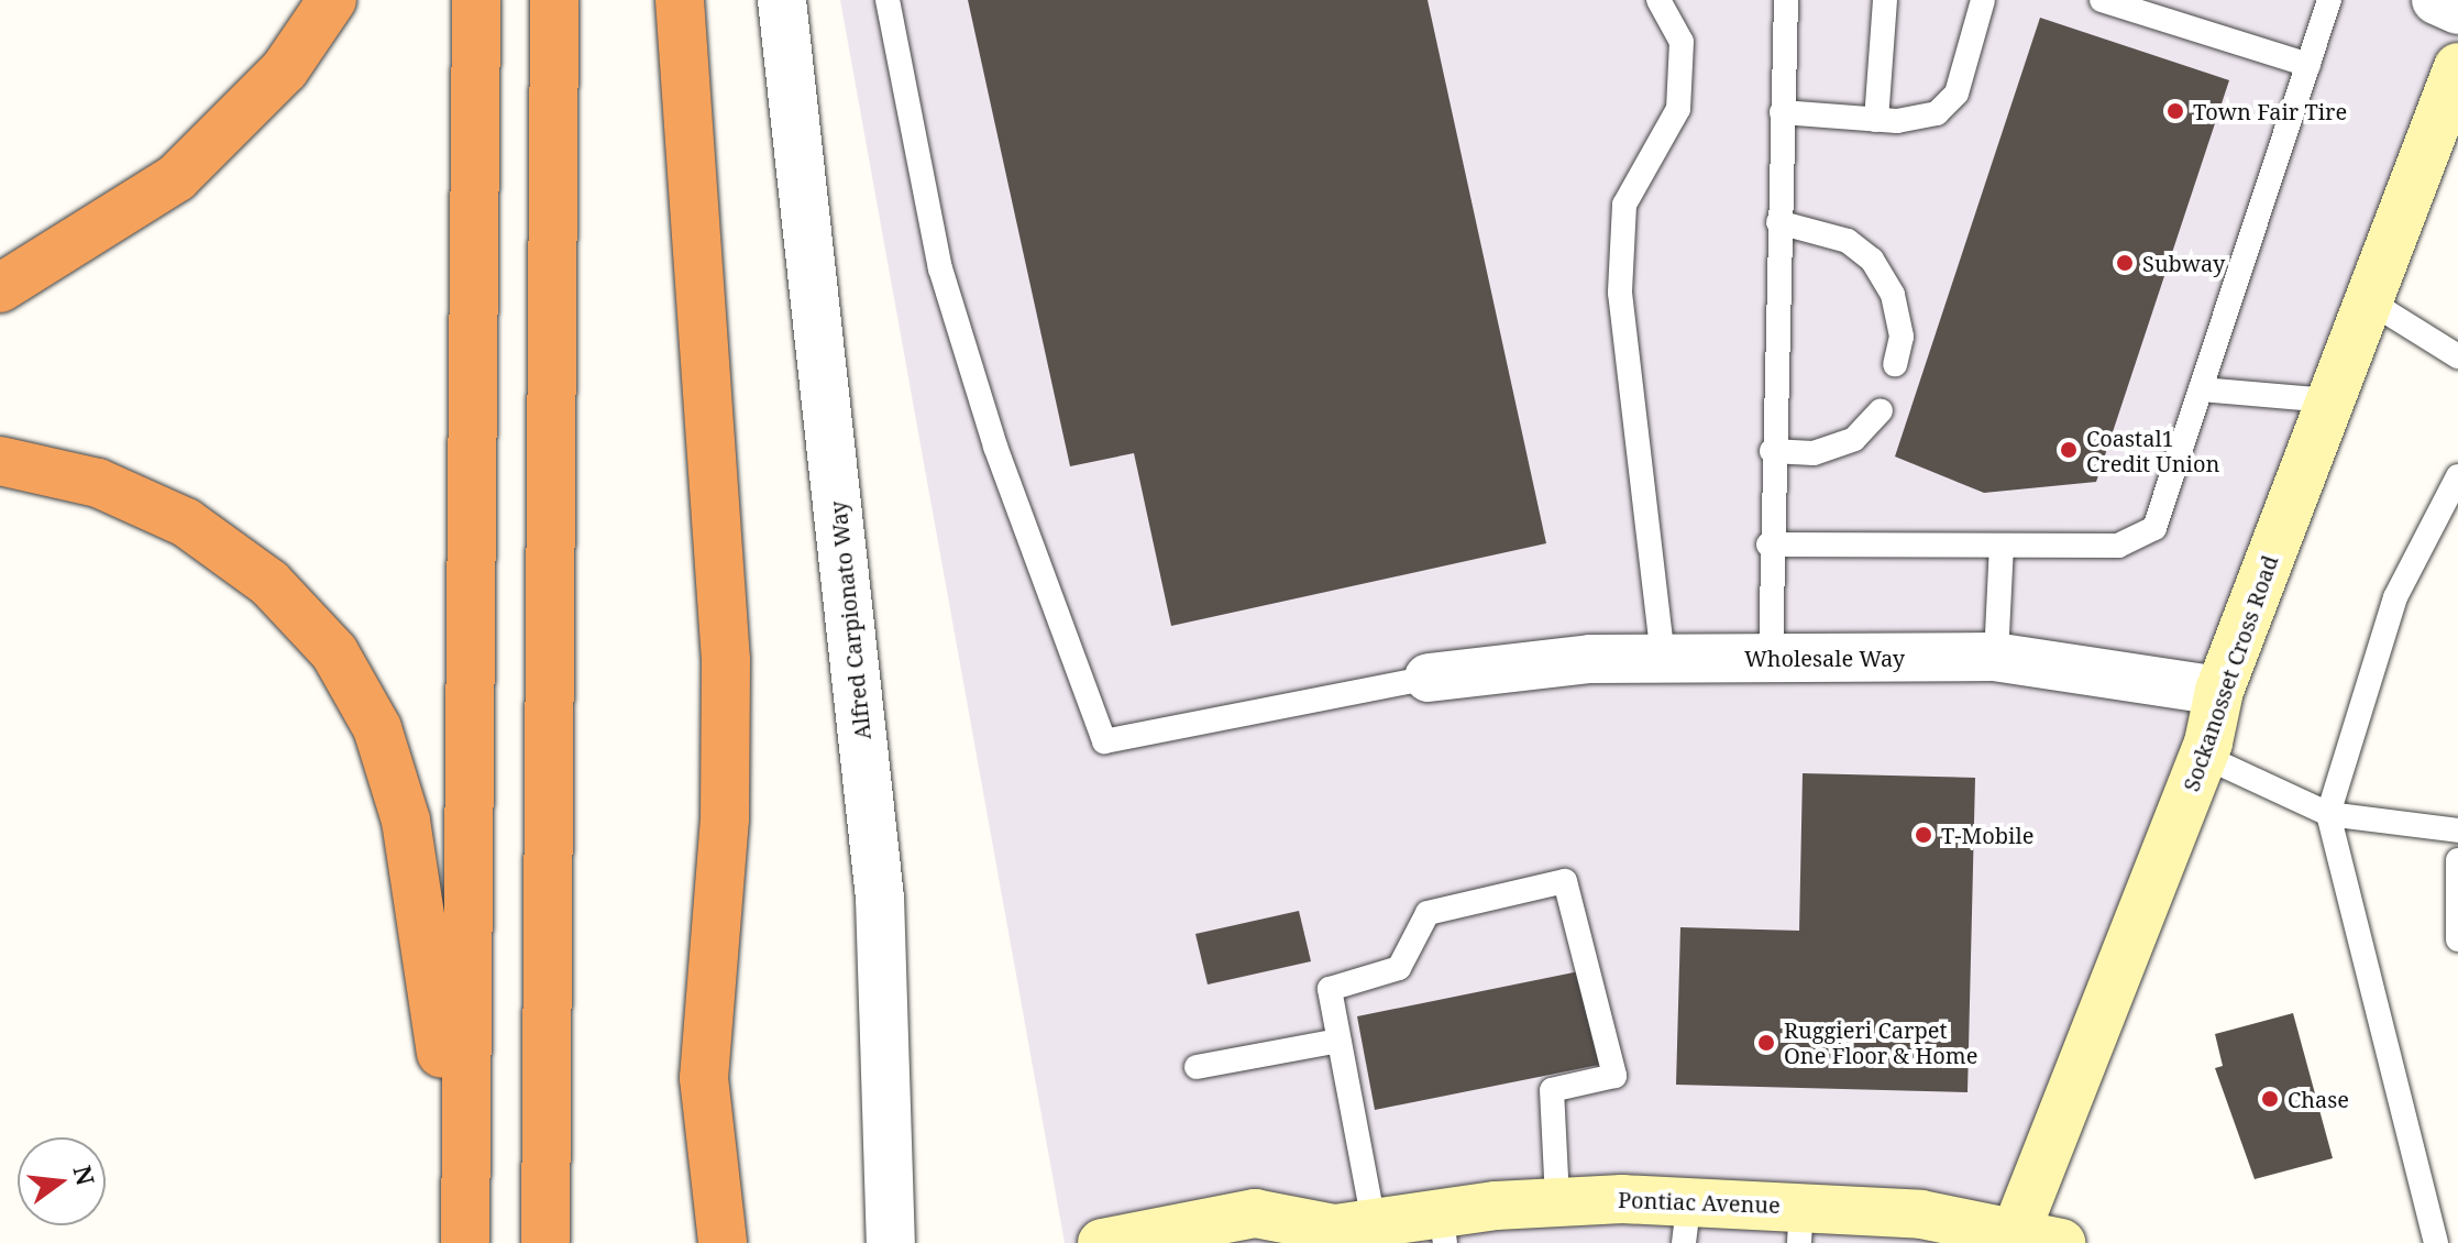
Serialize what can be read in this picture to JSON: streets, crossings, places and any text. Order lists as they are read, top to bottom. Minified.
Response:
{"streets":{"street":["Alfred Carpionato Way","Wholesale Way","Sockanosset Cross Road","Pontiac Avenue"]},"crossings":[["Wholesale Way","Sockanosset Cross Road"],["Sockanosset Cross Road","Pontiac Avenue"]],"places":["Town Fair Tire","Subway","Coastal1 Credit Union","T-Mobile","Ruggieri Carpet One Floor & Home","Chase"],"north":"right"}
